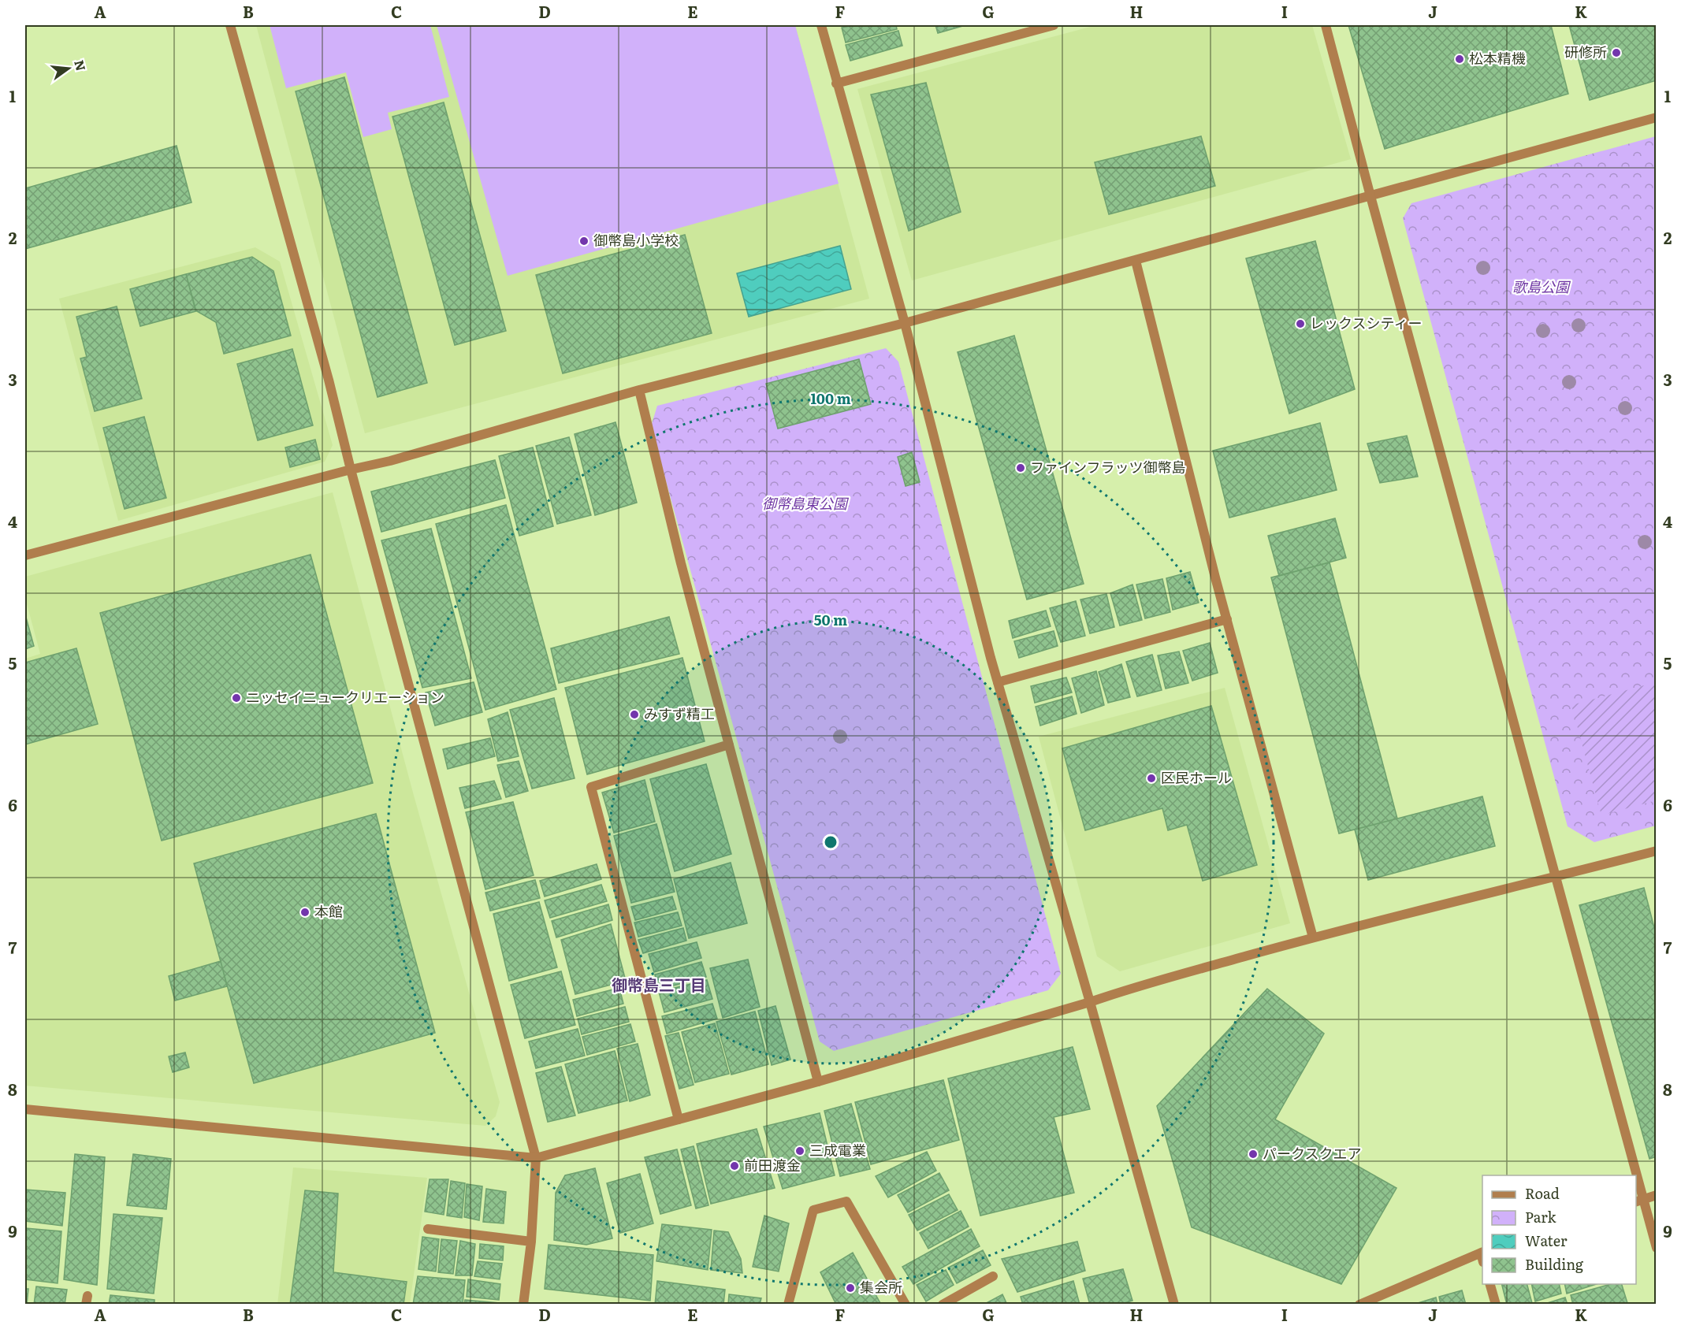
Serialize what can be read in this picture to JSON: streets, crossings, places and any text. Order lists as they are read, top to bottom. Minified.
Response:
{"districts":["御幣島三丁目"],"parks":["歌島公園","御幣島東公園"],"places":["研修所","松本精機","御幣島小学校","レックスシティー","ファインフラッツ御幣島","ニッセイニュークリエーション","みすず精工","区民ホール","本館","三成電業","パークスクエア","前田渡金","集会所"],"legend":["Road","Park","Water","Building"],"north":"right","grid":{"columns":["A","B","C","D","E","F","G","H","I","J","K"],"rows":["1","2","3","4","5","6","7","8","9"]},"rings":["100 m","50 m"]}
